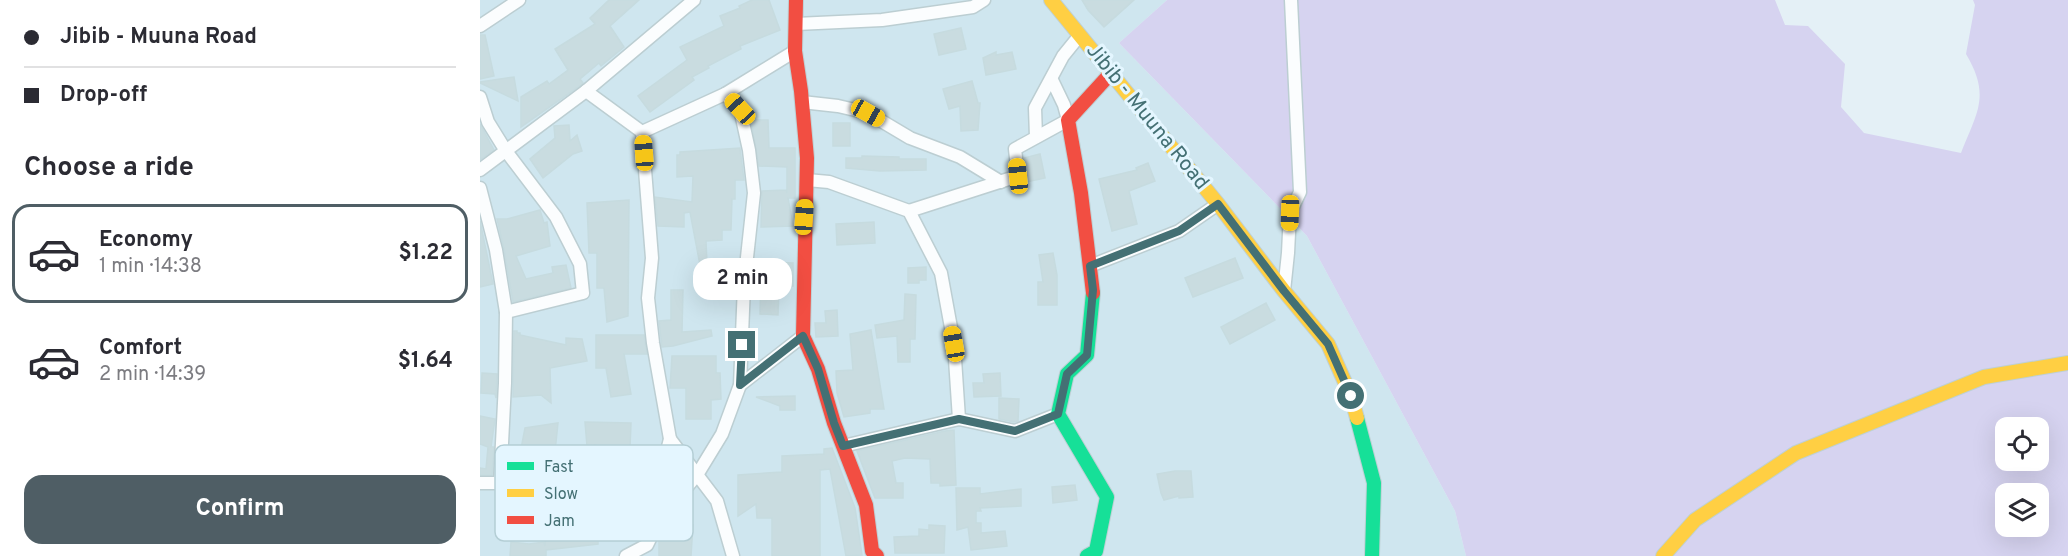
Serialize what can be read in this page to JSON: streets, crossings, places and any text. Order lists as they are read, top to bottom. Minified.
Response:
{"streets":{"street":["Jibib - Muuna Road"]},"legend":["Fast","Slow","Jam"],"page":{"banner":["Jibib - Muuna Road","Drop-off"],"heading":"Choose a ride","list":[{"name":"Economy","note":"1 min · 14:38","value":"$1.22"},{"name":"Comfort","note":"2 min · 14:39","value":"$1.64"}],"bubble":"2 min","buttons":"Confirm"}}
